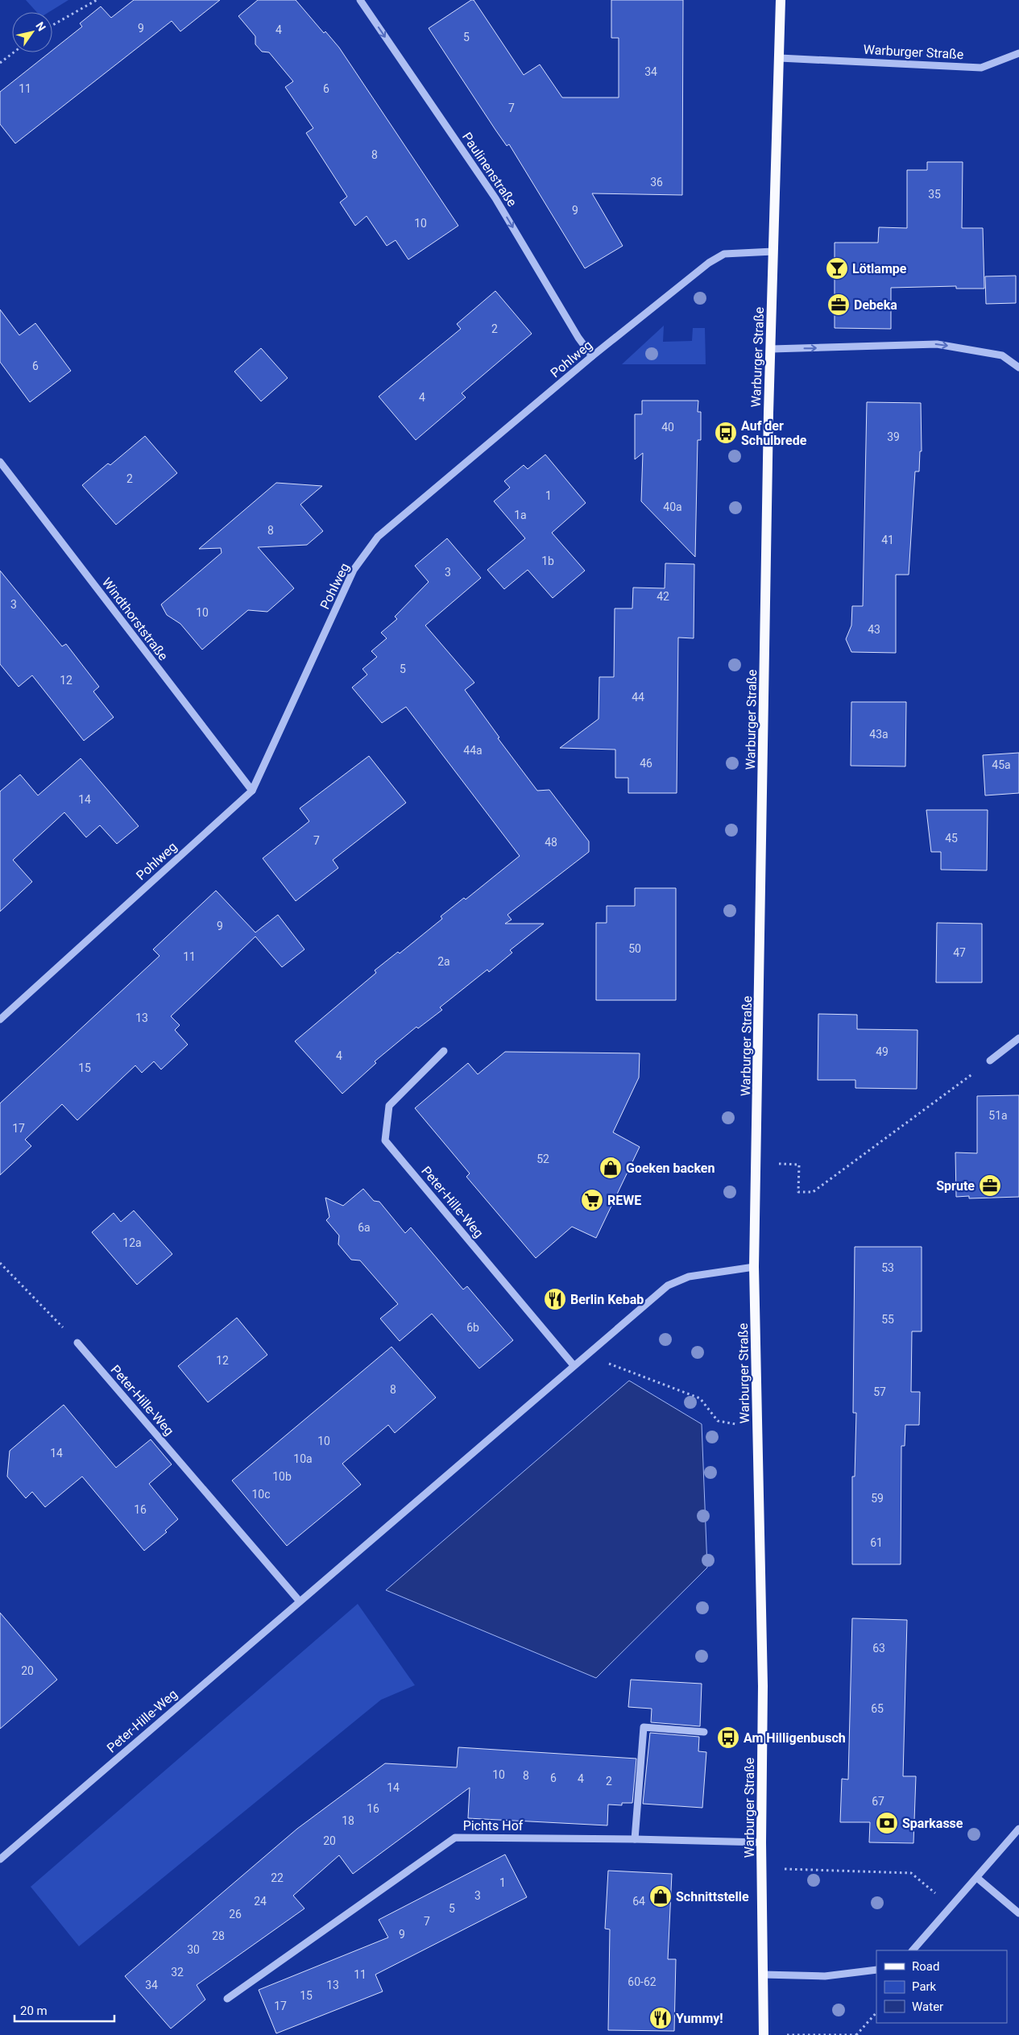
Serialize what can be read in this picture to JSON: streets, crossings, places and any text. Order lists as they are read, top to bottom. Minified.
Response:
{"streets":{"main road":["Warburger Straße"],"street":["Paulinenstraße","Pohlweg","Windthorststraße","Peter-Hille-Weg","Pichts Hof"]},"crossings":[["Warburger Straße","Pohlweg"],["Warburger Straße","Peter-Hille-Weg"],["Warburger Straße","Pichts Hof"],["Paulinenstraße","Pohlweg"],["Pohlweg","Windthorststraße"]],"one_way":["Paulinenstraße"],"places":{"bar":["Lötlampe"],"office":["Debeka","Sprute"],"bus stop":["Auf der Schulbrede","Am Hilligenbusch"],"shop":["Goeken backen","Schnittstelle"],"supermarket":["REWE"],"restaurant":["Berlin Kebab","Yummy!"],"bank":["Sparkasse"]},"house_numbers":["9","4","5","34","11","6","7","8","36","35","9","10","2","6","4","40","39","2","1","40a","1a","8","41","1b","3","42","3","10","43","5","12","44","43a","44a","46","45a","14","45","7","48","9","50","47","11","2a","13","49","4","15","51a","17","52","6a","12a","53","55","6b","12","8","57","10","14","10a","10b","10c","59","16","61","63","20","65","10","8","6","4","2","14","67","16","18","20","22","1","3","24","64","5","26","7","9","28","30","32","11","60-62","34","13","15","17"],"legend":["Road","Park","Water"],"scale_bar":"20 m","north":"top right"}
